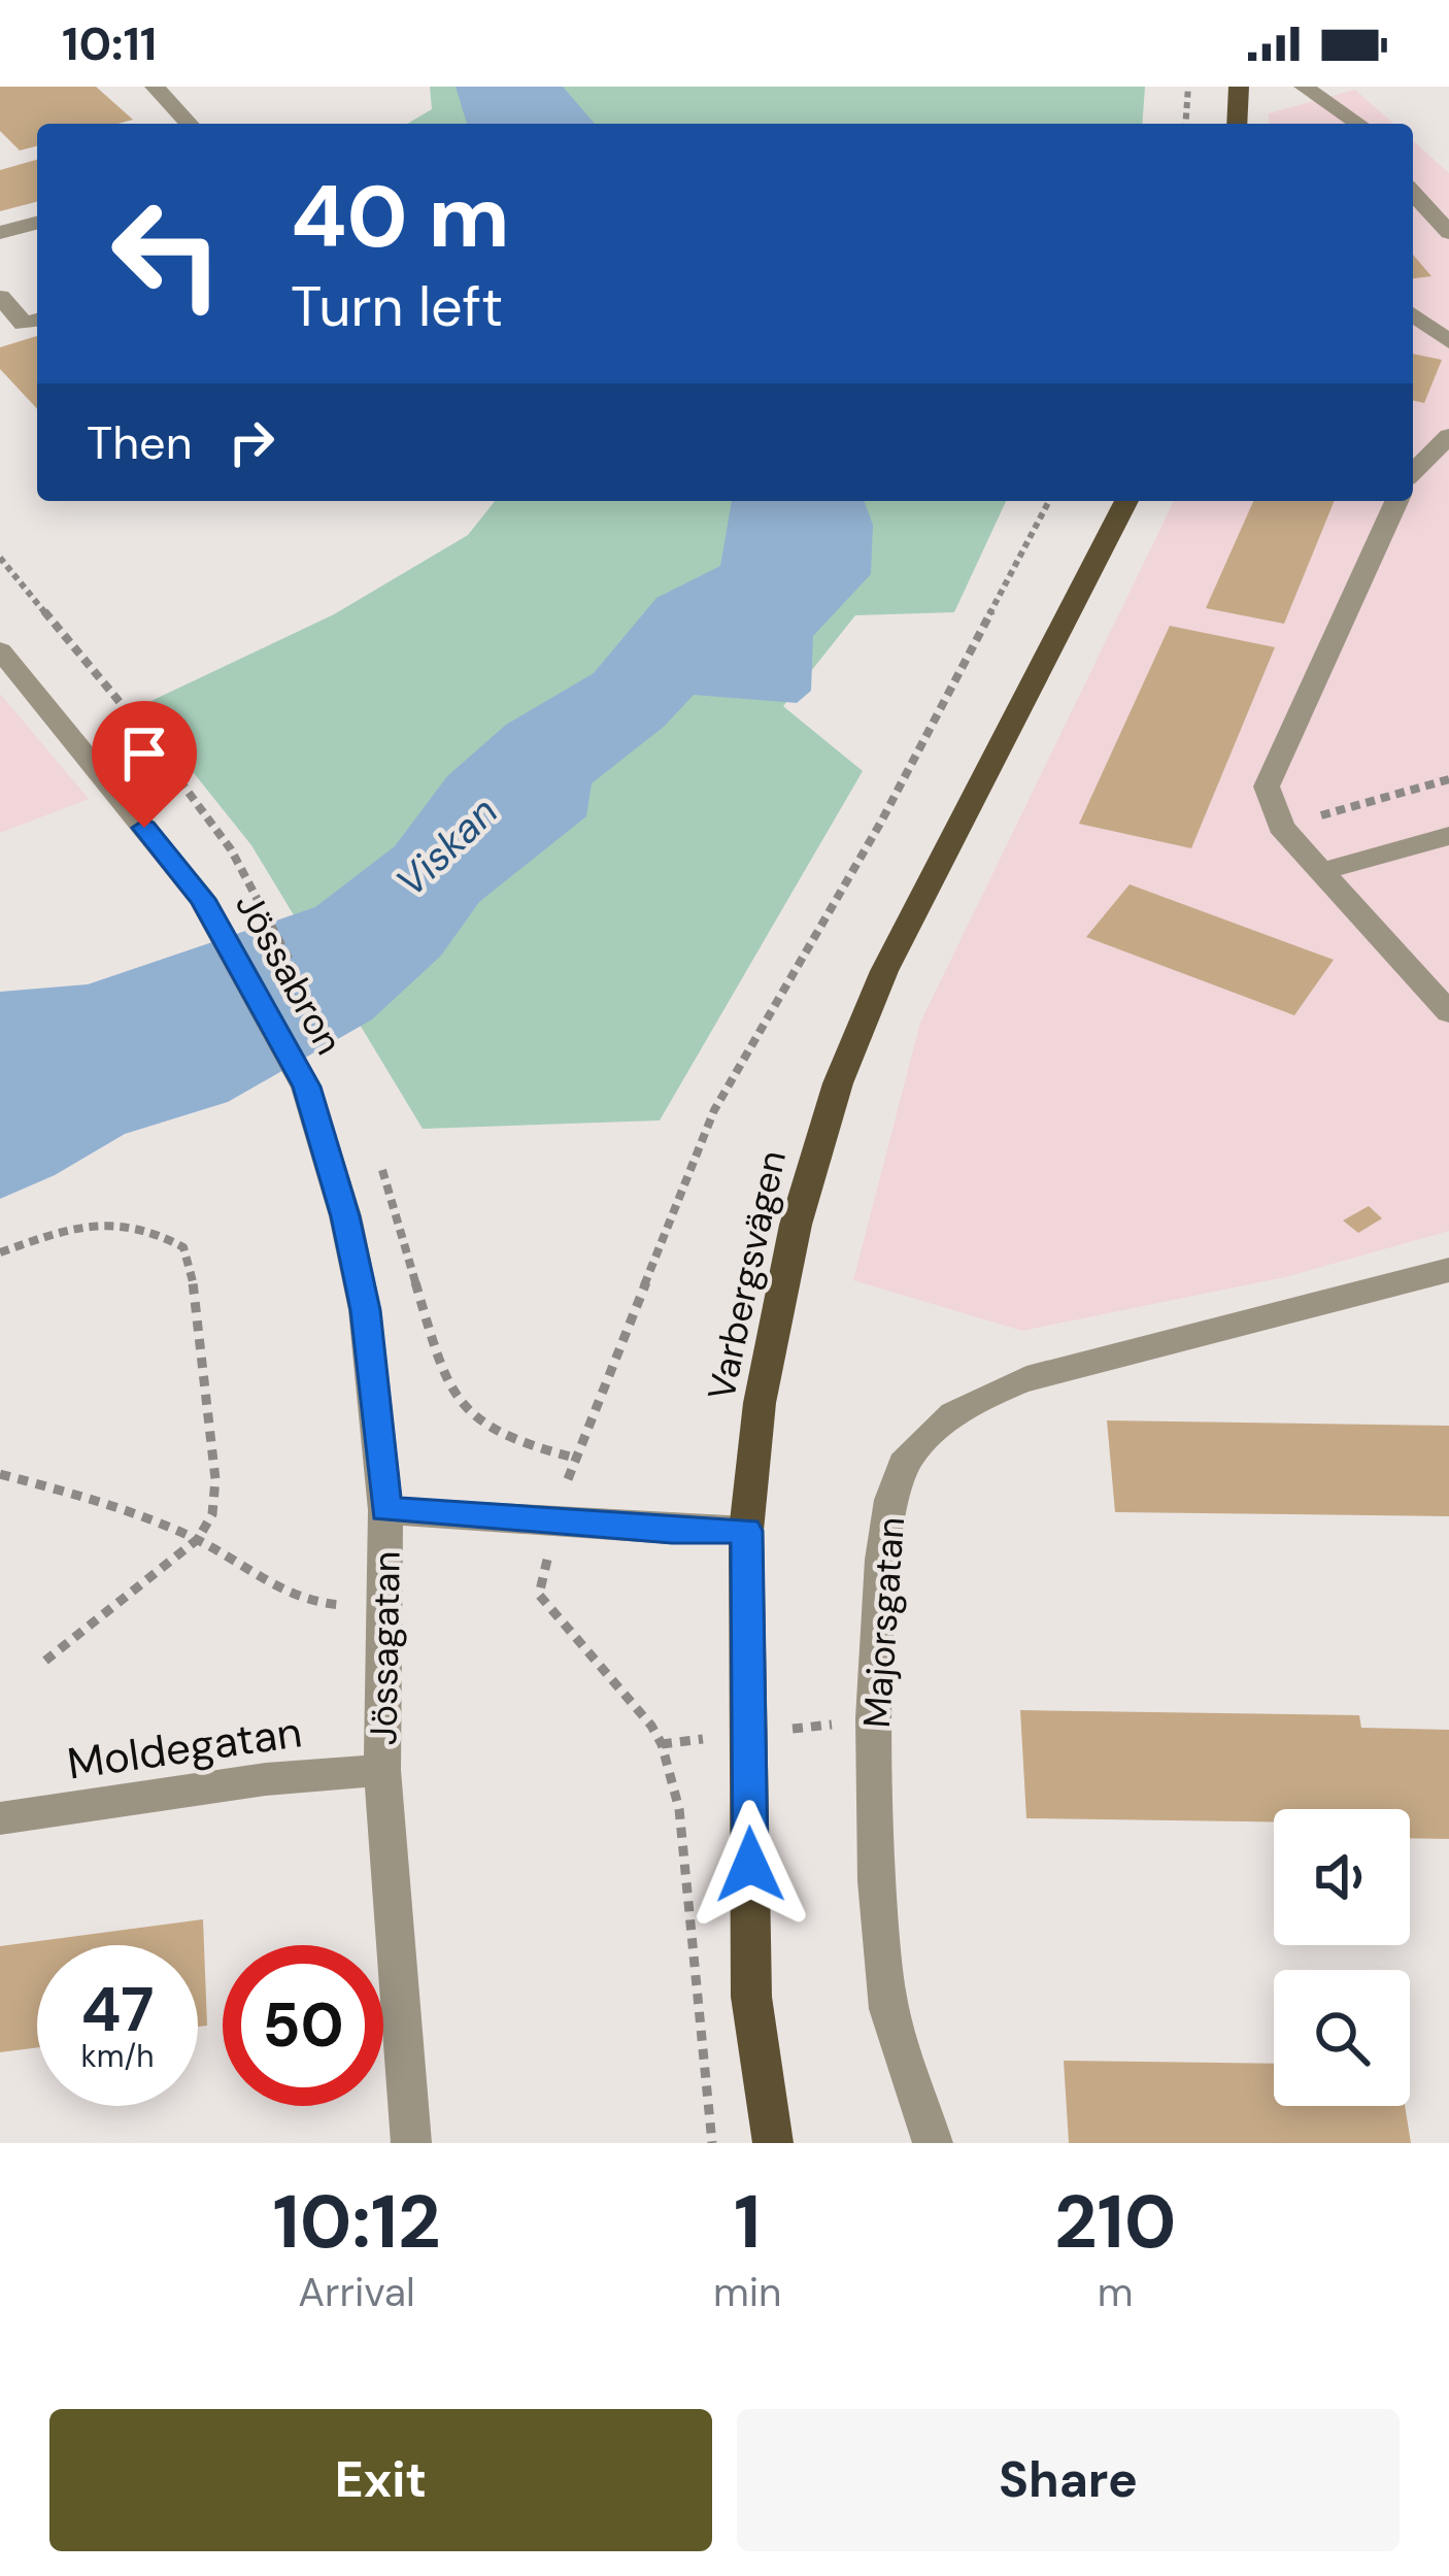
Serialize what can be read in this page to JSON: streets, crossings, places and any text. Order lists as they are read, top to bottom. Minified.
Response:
{"streets":{"main road":["Varbergsvägen"],"street":["Jössabron","Majorsgatan","Jössagatan","Moldegatan"]},"crossings":[["Jössabron","Jössagatan"],["Jössagatan","Moldegatan"]],"water":["Viskan"],"page":{"status":"10:11","turn":["40 m","Turn left"],"then":"Then","speed":"47 km/h","limit":"50","eta":["10:12","Arrival","1","min","210","m"],"buttons":["Exit","Share"]}}
